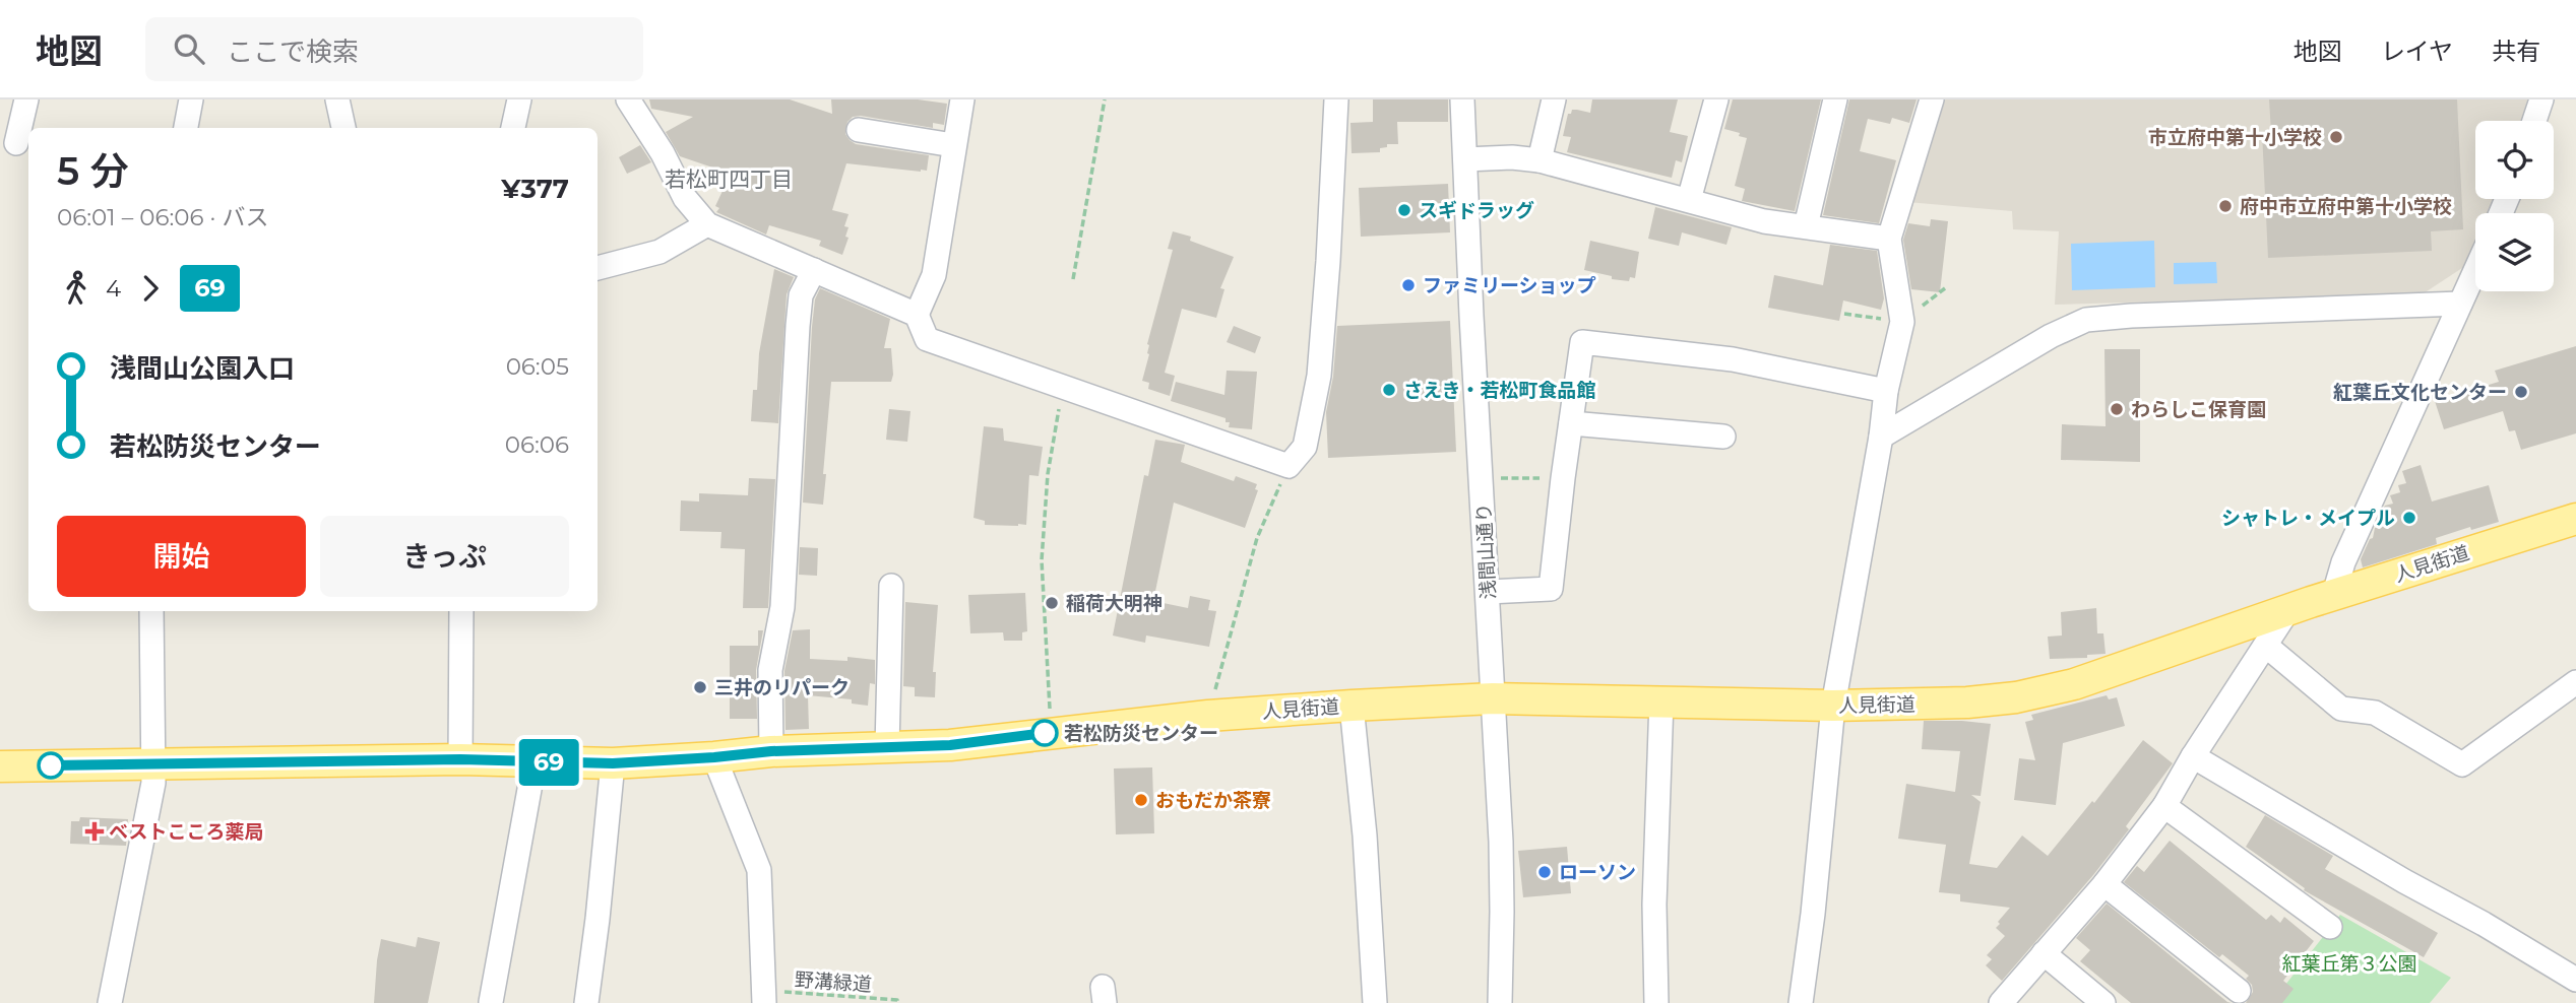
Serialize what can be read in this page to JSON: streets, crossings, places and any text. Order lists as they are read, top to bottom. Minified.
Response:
{"streets":{"main road":["人見街道"],"street":["浅間山通り"],"path":["野溝緑道"]},"crossings":[["浅間山通り","人見街道"]],"districts":["若松町四丁目"],"parks":["紅葉丘第３公園"],"places":{"other":["市立府中第十小学校","府中市立府中第十小学校","スギドラッグ","ファミリーショップ","さえき・若松町食品館","紅葉丘文化センター","わらしこ保育園","シャトレ・メイプル","稲荷大明神","三井のリパーク","若松防災センター","おもだか茶寮","ローソン"],"health":["ベストこころ薬局"]},"lines":["bus line 69"],"page":{"header":"地図","search":"ここで検索","nav":["地図","レイヤ","共有"],"on_map":"69","heading":["5 分","06:01 – 06:06 · バス","¥377"],"legs":["4","69"],"list":[{"name":"浅間山公園入口","value":"06:05"},{"name":"若松防災センター","value":"06:06"}],"buttons":["開始","きっぷ"]}}
